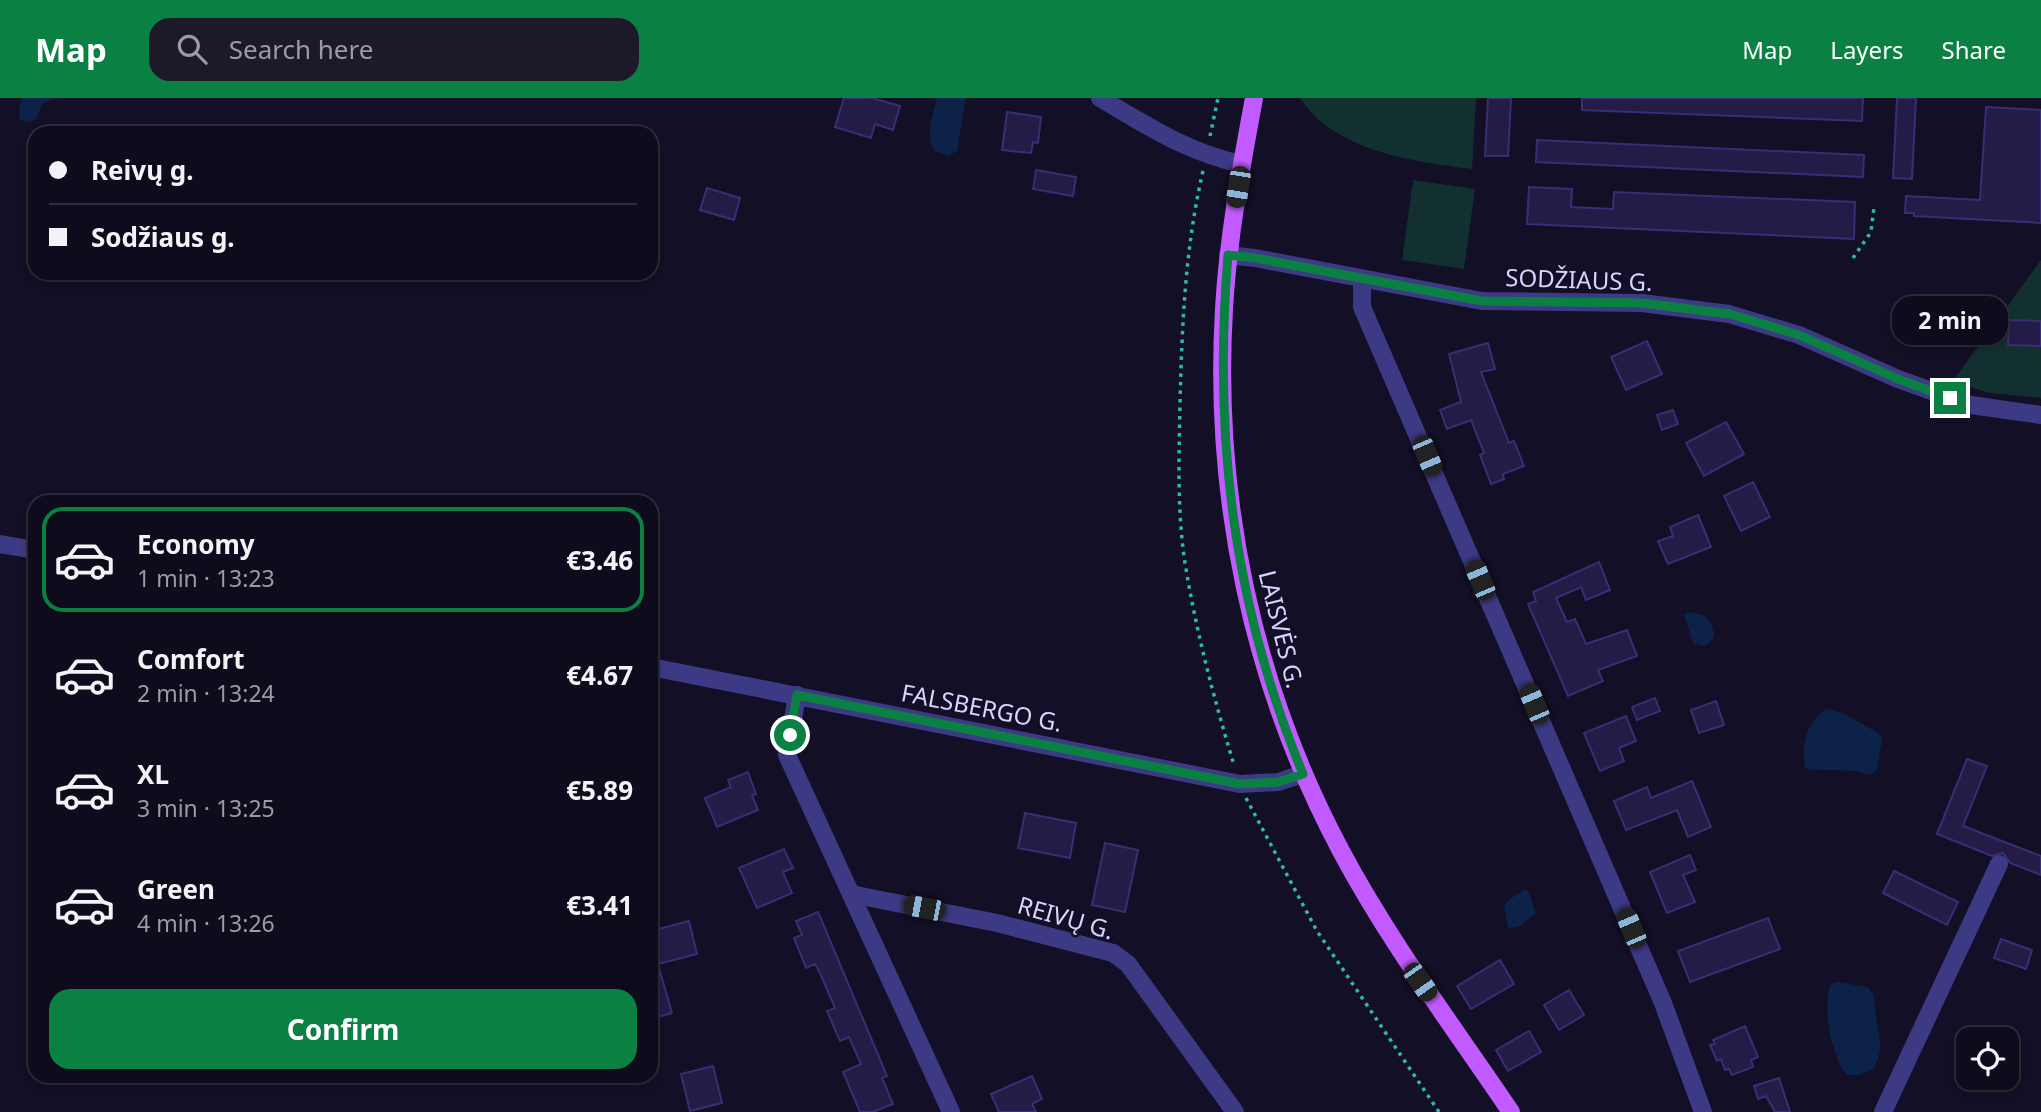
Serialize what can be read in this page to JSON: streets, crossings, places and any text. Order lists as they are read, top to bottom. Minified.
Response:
{"streets":{"main road":["LAISVĖS G."],"street":["SODŽIAUS G.","FALSBERGO G.","REIVŲ G."]},"crossings":[["SODŽIAUS G.","LAISVĖS G."],["LAISVĖS G.","FALSBERGO G."]],"page":{"header":"Map","search":"Search here","nav":["Map","Layers","Share"],"banner":["Reivų g.","Sodžiaus g."],"bubble":"2 min","list":[{"name":"Economy","note":"1 min · 13:23","value":"€3.46"},{"name":"Comfort","note":"2 min · 13:24","value":"€4.67"},{"name":"XL","note":"3 min · 13:25","value":"€5.89"},{"name":"Green","note":"4 min · 13:26","value":"€3.41"}],"buttons":"Confirm"}}
